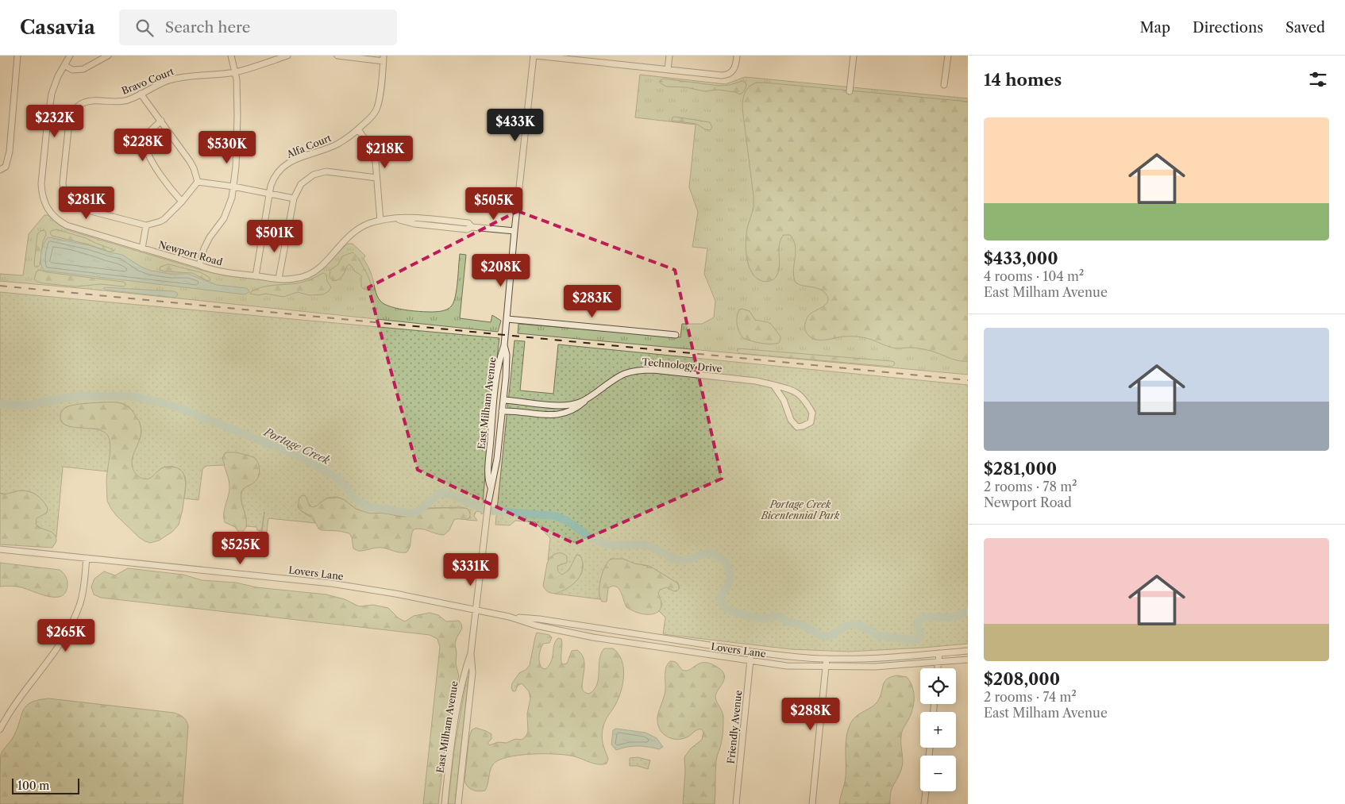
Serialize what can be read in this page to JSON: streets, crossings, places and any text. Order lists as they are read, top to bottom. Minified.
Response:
{"streets":{"street":["Bravo Court","Alfa Court","Newport Road","Technology Drive","East Milham Avenue","Lovers Lane","Friendly Avenue"]},"crossings":[["Alfa Court","Newport Road"],["Newport Road","East Milham Avenue"],["Technology Drive","East Milham Avenue"],["East Milham Avenue","Lovers Lane"],["Lovers Lane","Friendly Avenue"]],"water":["Portage Creek"],"parks":["Portage Creek Bicentennial Park"],"scale_bar":"100 m","page":{"header":"Casavia","search":"Search here","nav":["Map","Directions","Saved"],"heading":"14 homes","list":[{"name":"$433,000","note":"4 rooms · 104 m² · East Milham Avenue"},{"name":"$281,000","note":"2 rooms · 78 m² · Newport Road"},{"name":"$208,000","note":"2 rooms · 74 m² · East Milham Avenue"}],"price":["$232K","$433K","$228K","$530K","$218K","$281K","$505K","$501K","$208K","$283K","$525K","$331K","$265K","$288K"],"map_buttons":["+","−"],"scale":"100 m"}}
